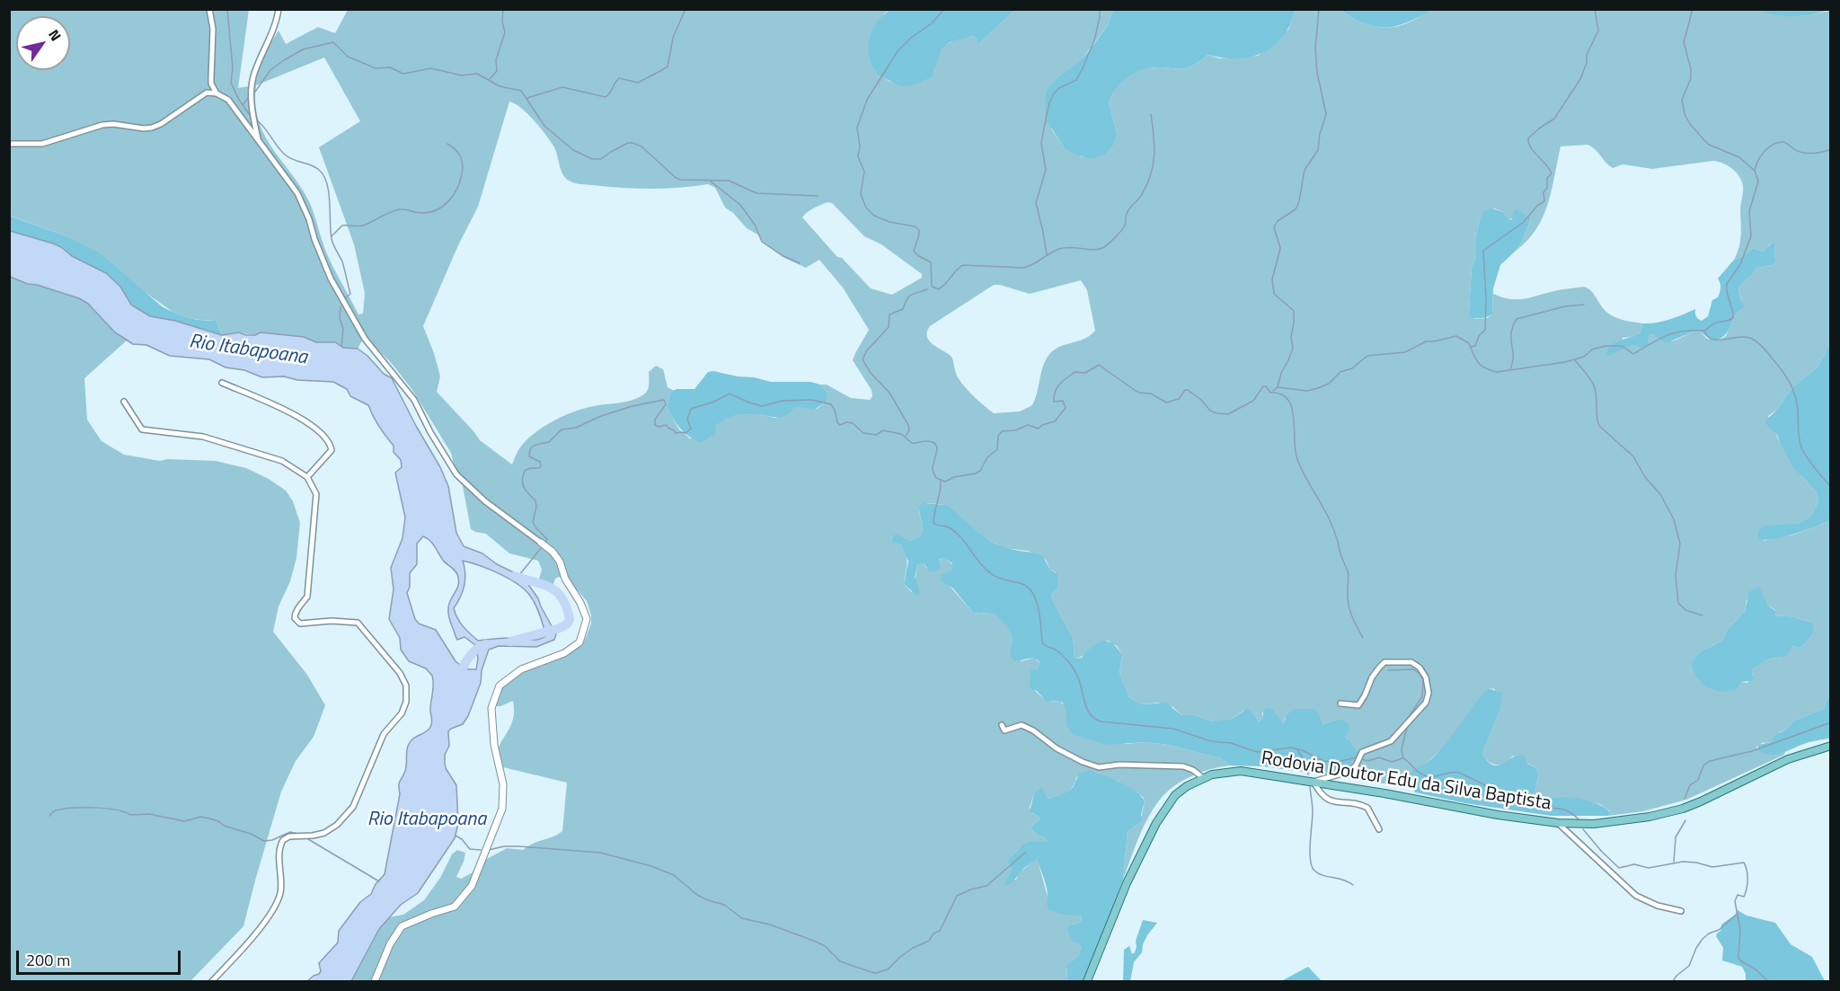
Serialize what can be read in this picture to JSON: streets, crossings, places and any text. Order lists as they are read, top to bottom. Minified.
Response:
{"streets":{"main road":["Rodovia Doutor Edu da Silva Baptista"]},"water":["Rio Itabapoana"],"scale_bar":"200 m","north":"top right"}
